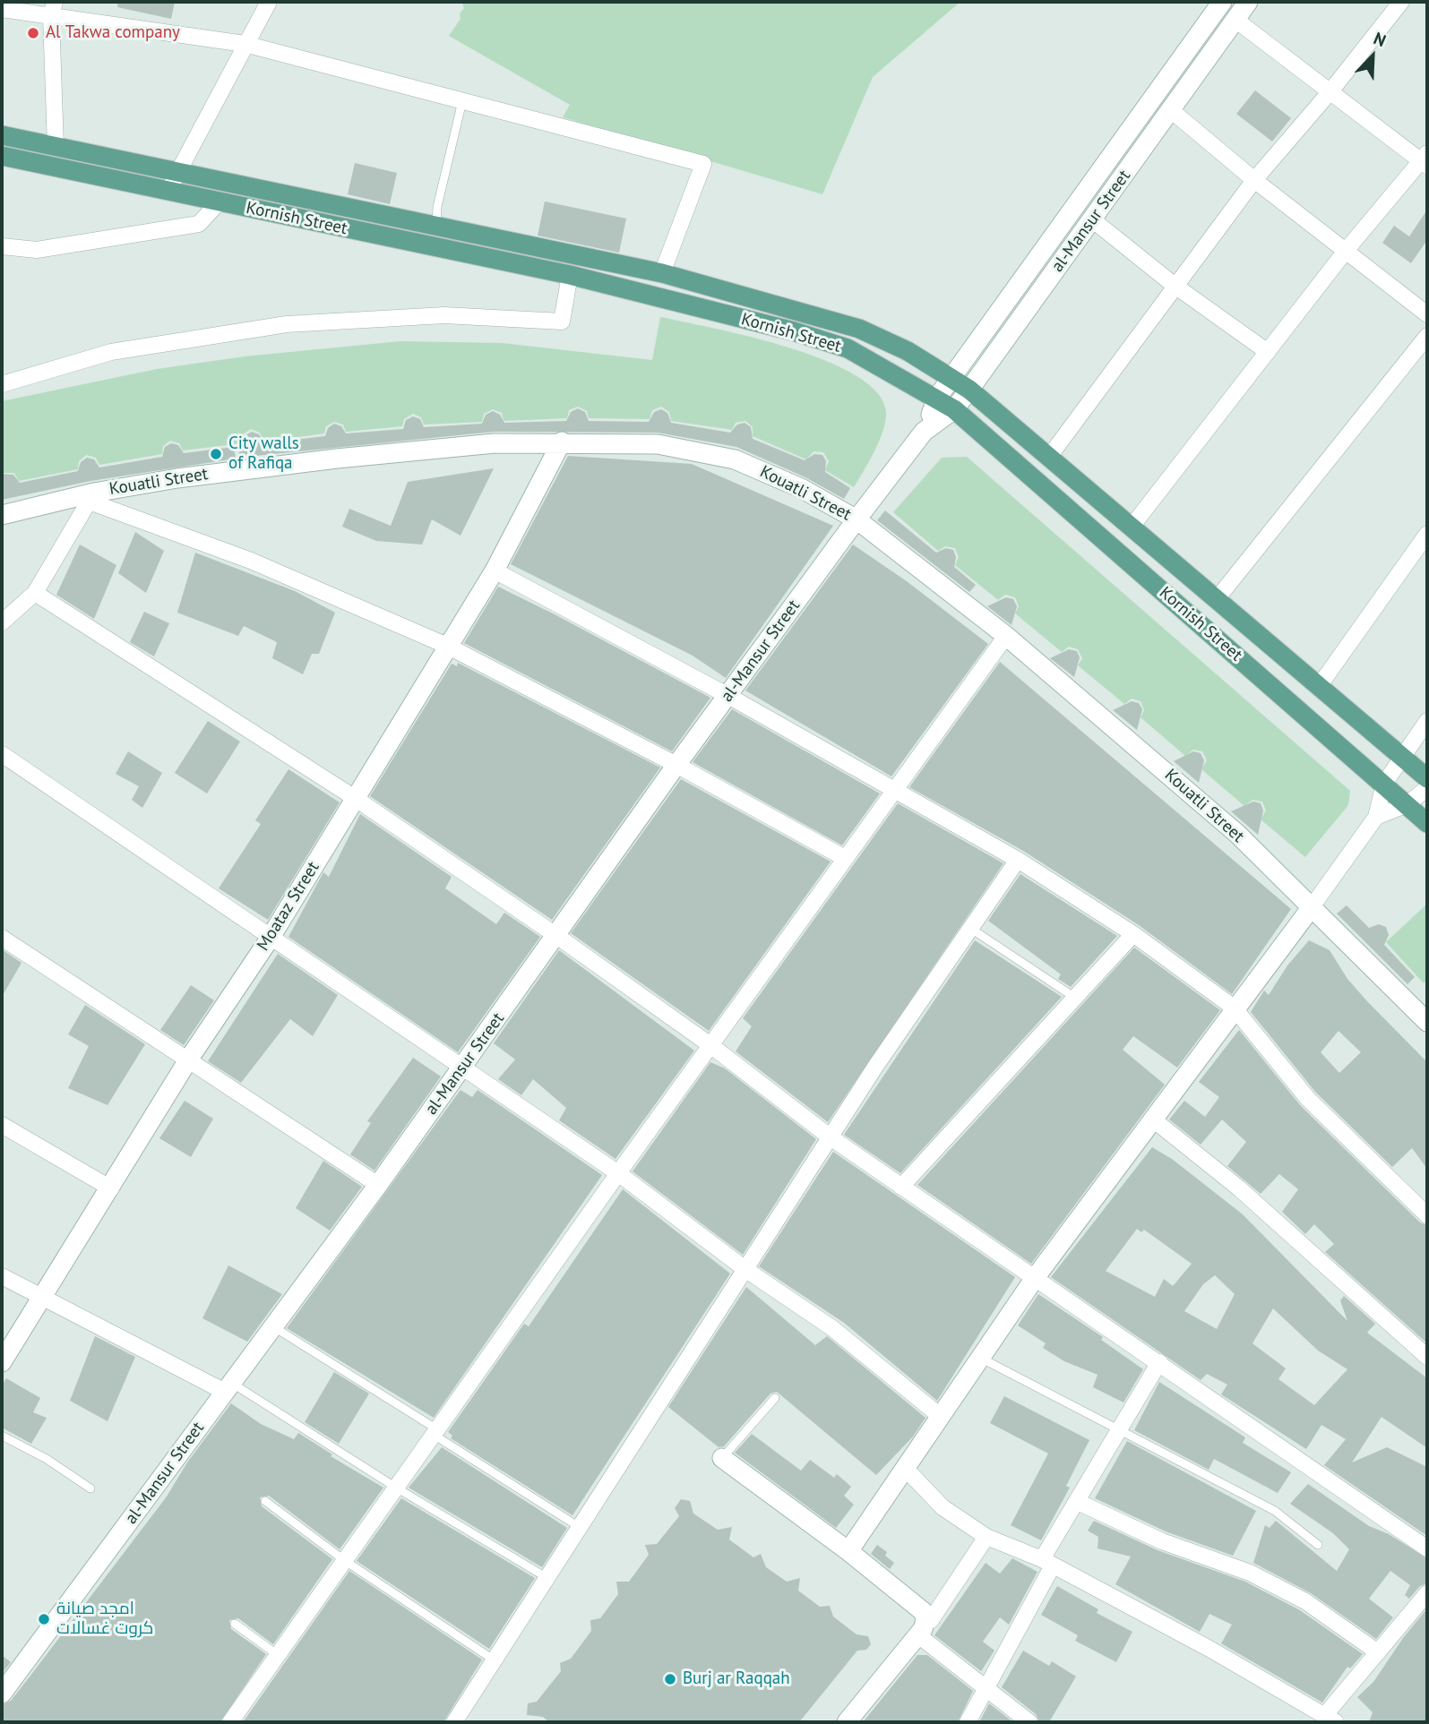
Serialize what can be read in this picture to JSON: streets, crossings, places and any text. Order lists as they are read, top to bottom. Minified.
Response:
{"streets":{"main road":["Kornish Street"],"street":["al-Mansur Street","Kouatli Street","Moataz Street"]},"crossings":[["Kornish Street","al-Mansur Street"],["al-Mansur Street","Kouatli Street"],["Kouatli Street","Moataz Street"]],"places":["Al Takwa company","City walls of Rafiqa","امجد صيانة كروت غسالات","Burj ar Raqqah"],"north":"top right"}
